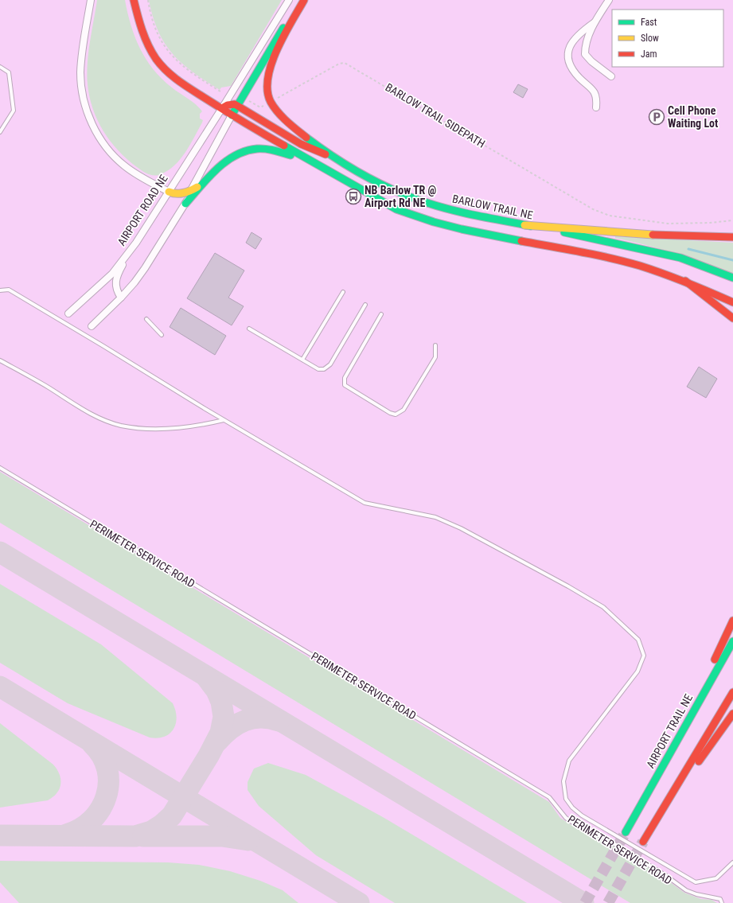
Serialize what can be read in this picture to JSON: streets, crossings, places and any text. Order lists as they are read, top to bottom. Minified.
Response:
{"streets":{"main road":["BARLOW TRAIL NE","AIRPORT TRAIL NE"],"street":["AIRPORT ROAD NE"],"lane":["PERIMETER SERVICE ROAD"],"path":["BARLOW TRAIL SIDEPATH"]},"places":{"parking":["Cell Phone Waiting Lot"],"bus stop":["NB Barlow TR @ Airport Rd NE"]},"legend":["Fast","Slow","Jam"]}
